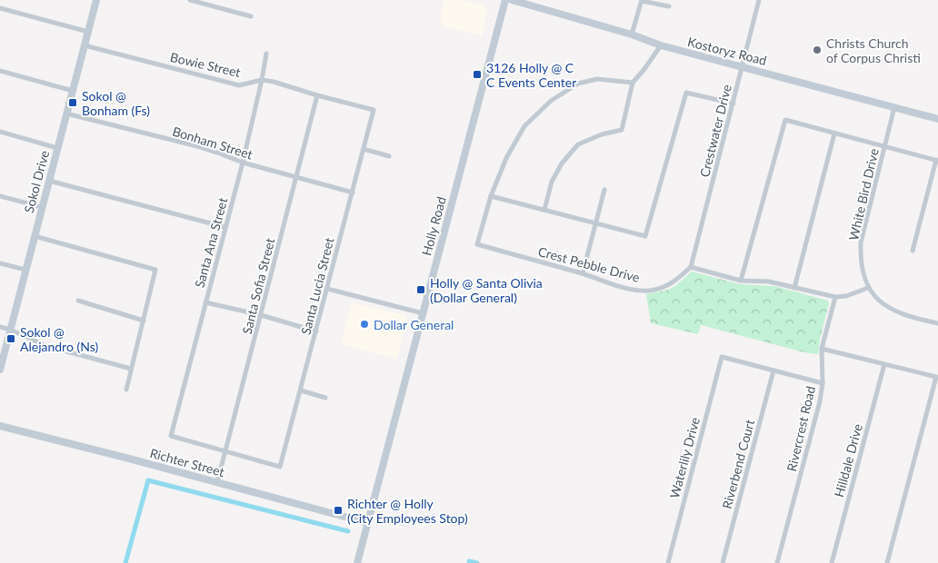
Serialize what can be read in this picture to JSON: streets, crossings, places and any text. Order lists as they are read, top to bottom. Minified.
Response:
{"streets":{"main road":["Kostoryz Road","Sokol Drive","Holly Road","Richter Street"],"street":["Bowie Street","Crestwater Drive","Bonham Street","White Bird Drive","Santa Ana Street","Crest Pebble Drive","Santa Sofia Street","Santa Lucia Street","Rivercrest Road","Waterlily Drive","Hilldale Drive","Riverbend Court"]},"crossings":[["Kostoryz Road","Crestwater Drive"],["Kostoryz Road","White Bird Drive"],["Bowie Street","Sokol Drive"],["Bowie Street","Santa Ana Street"],["Bowie Street","Santa Sofia Street"],["Bowie Street","Santa Lucia Street"],["Crestwater Drive","Crest Pebble Drive"],["Bonham Street","Sokol Drive"],["Bonham Street","Santa Ana Street"],["Bonham Street","Santa Sofia Street"],["Bonham Street","Santa Lucia Street"],["Holly Road","Richter Street"],["Santa Ana Street","Santa Sofia Street"],["Santa Ana Street","Santa Lucia Street"],["Santa Sofia Street","Santa Lucia Street"],["Santa Sofia Street","Richter Street"],["Waterlily Drive","Riverbend Court"]],"places":{"other":["Christs Church of Corpus Christi","Dollar General"],"transit":["3126 Holly @ C C Events Center","Sokol @ Bonham (Fs)","Holly @ Santa Olivia (Dollar General)","Sokol @ Alejandro (Ns)","Richter @ Holly (City Employees Stop)"]}}
